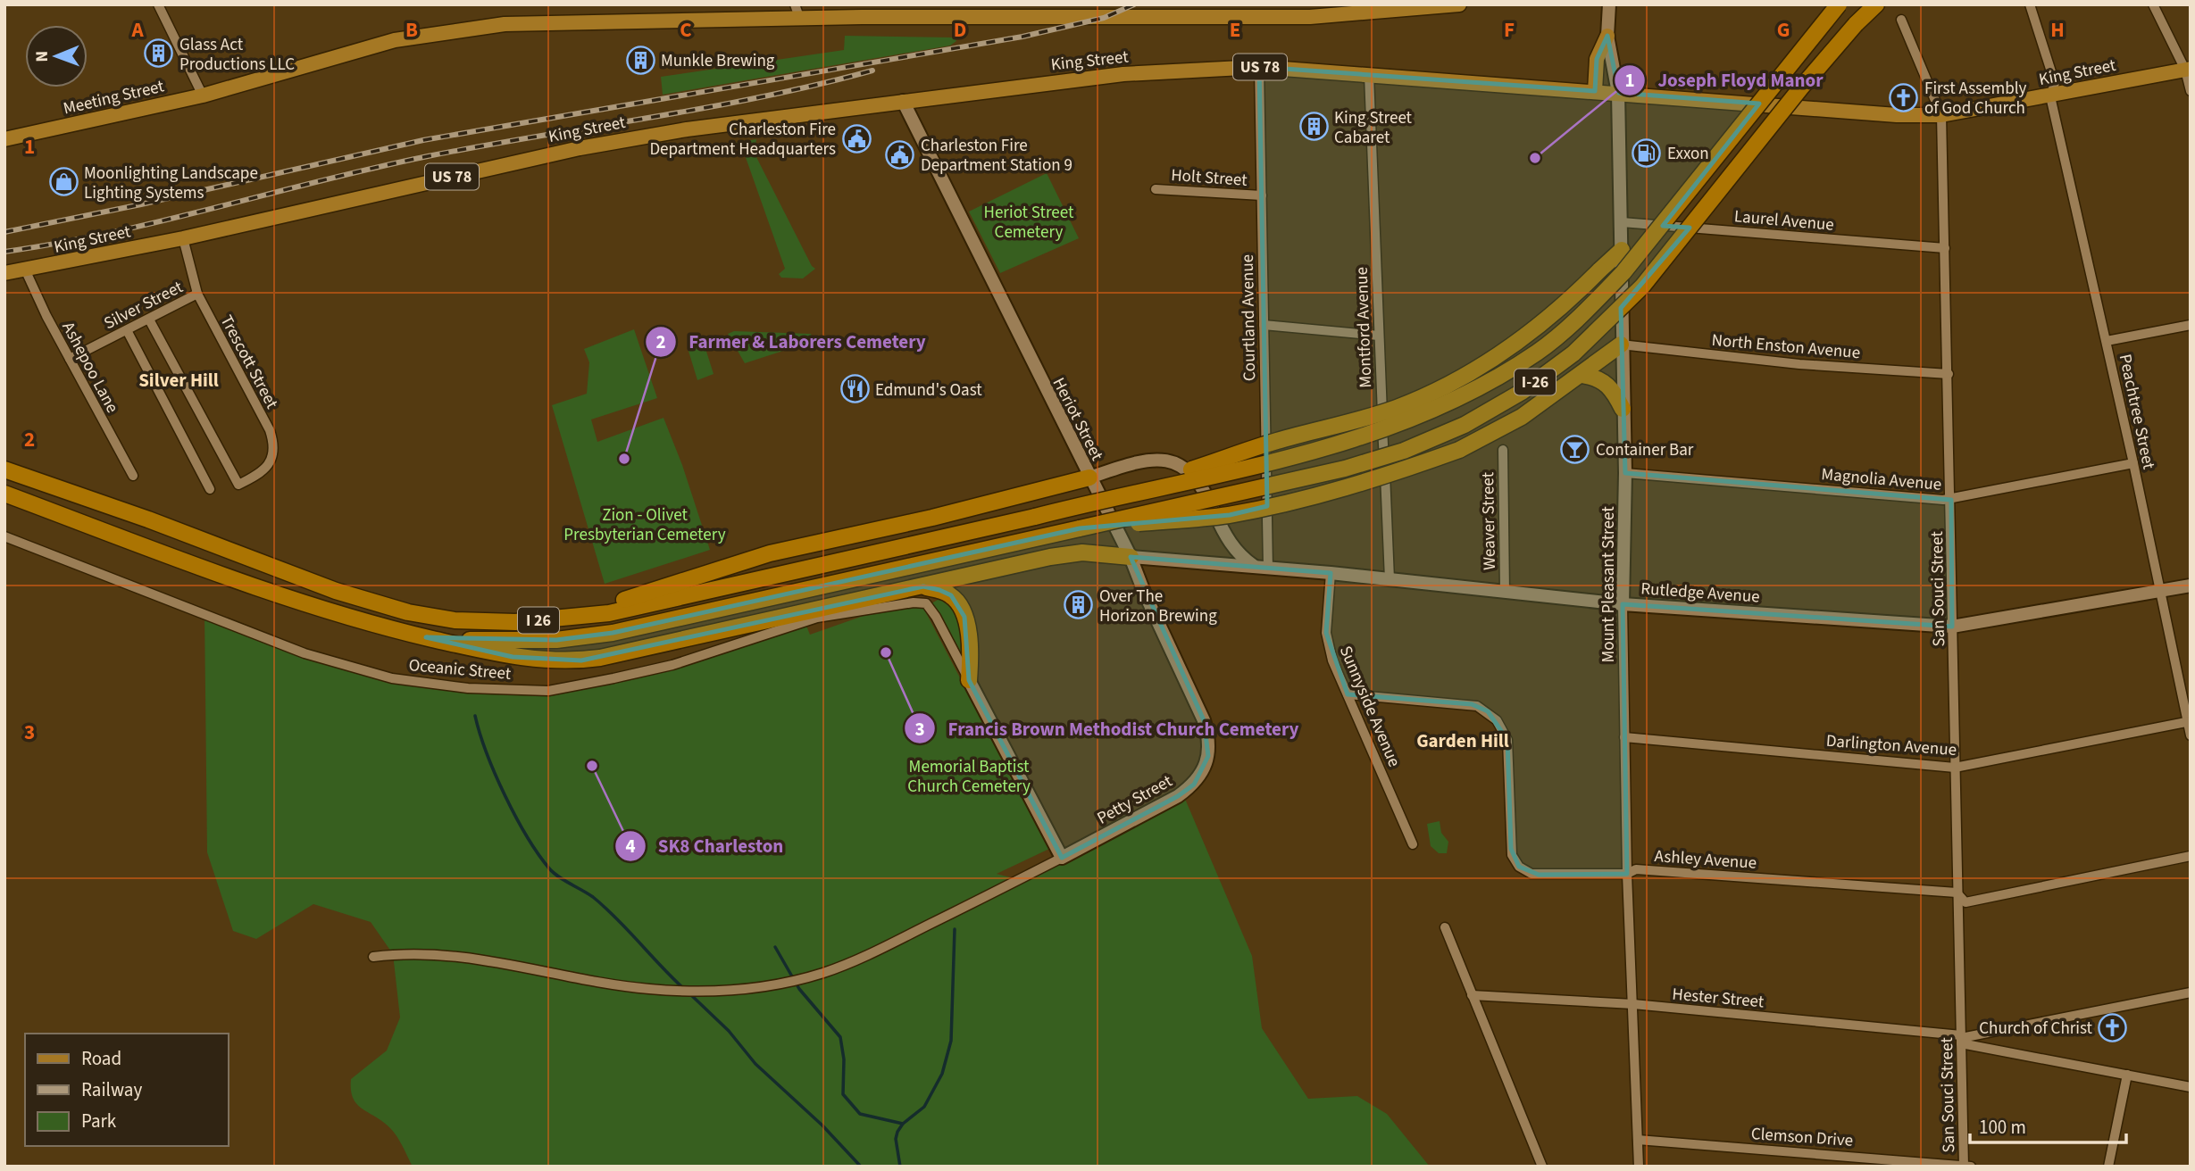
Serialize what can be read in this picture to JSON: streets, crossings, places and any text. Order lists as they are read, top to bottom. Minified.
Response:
{"streets":{"highway":["I-26","I 26"],"main road":["King Street","US 78","Meeting Street","Heriot Street","Mount Pleasant Street","Rutledge Avenue","Petty Street"],"street":["Holt Street","Laurel Avenue","Silver Street","Courtland Avenue","Montford Avenue","North Enston Avenue","Trescott Street","Ashepoo Lane","Peachtree Street","Magnolia Avenue","Weaver Street","San Souci Street","Oceanic Street","Sunnyside Avenue","Darlington Avenue","Ashley Avenue","Hester Street","Clemson Drive"]},"crossings":[["King Street","Courtland Avenue"],["King Street","Montford Avenue"],["King Street","Trescott Street"],["King Street","Ashepoo Lane"],["King Street","Peachtree Street"],["King Street","Heriot Street"],["King Street","Mount Pleasant Street"],["King Street","San Souci Street"],["Holt Street","Courtland Avenue"],["Laurel Avenue","Mount Pleasant Street"],["Laurel Avenue","San Souci Street"],["Silver Street","Trescott Street"],["Silver Street","Ashepoo Lane"],["Courtland Avenue","Rutledge Avenue"],["Montford Avenue","Rutledge Avenue"],["North Enston Avenue","Mount Pleasant Street"],["North Enston Avenue","San Souci Street"],["I-26","I 26"],["Peachtree Street","Magnolia Avenue"],["Peachtree Street","Rutledge Avenue"],["Peachtree Street","Darlington Avenue"],["Heriot Street","Rutledge Avenue"],["Heriot Street","Petty Street"],["Magnolia Avenue","Mount Pleasant Street"],["Magnolia Avenue","San Souci Street"],["Weaver Street","Rutledge Avenue"],["Mount Pleasant Street","Rutledge Avenue"],["Mount Pleasant Street","Darlington Avenue"],["Mount Pleasant Street","Ashley Avenue"],["Mount Pleasant Street","Hester Street"],["Mount Pleasant Street","Clemson Drive"],["San Souci Street","Rutledge Avenue"],["San Souci Street","Darlington Avenue"],["San Souci Street","Ashley Avenue"],["San Souci Street","Hester Street"],["San Souci Street","Clemson Drive"],["Rutledge Avenue","Sunnyside Avenue"],["Sunnyside Avenue","Ashley Avenue"]],"districts":["Silver Hill","Garden Hill"],"parks":["Heriot Street Cemetery","Zion - Olivet Presbyterian Cemetery","Memorial Baptist Church Cemetery"],"places":{"building":["Glass Act Productions LLC","Munkle Brewing","King Street Cabaret","Over The Horizon Brewing"],"church":["First Assembly of God Church","Church of Christ"],"public building":["Charleston Fire Department Headquarters","Charleston Fire Department Station 9"],"fuel station":["Exxon"],"other":["Joseph Floyd Manor","Farmer & Laborers Cemetery","Francis Brown Methodist Church Cemetery","SK8 Charleston"],"shop":["Moonlighting Landscape Lighting Systems"],"restaurant":["Edmund's Oast"],"bar":["Container Bar"]},"legend":["Road","Railway","Park"],"scale_bar":"100 m","north":"left","grid":{"columns":["A","B","C","D","E","F","G","H"],"rows":["1","2","3"]}}
